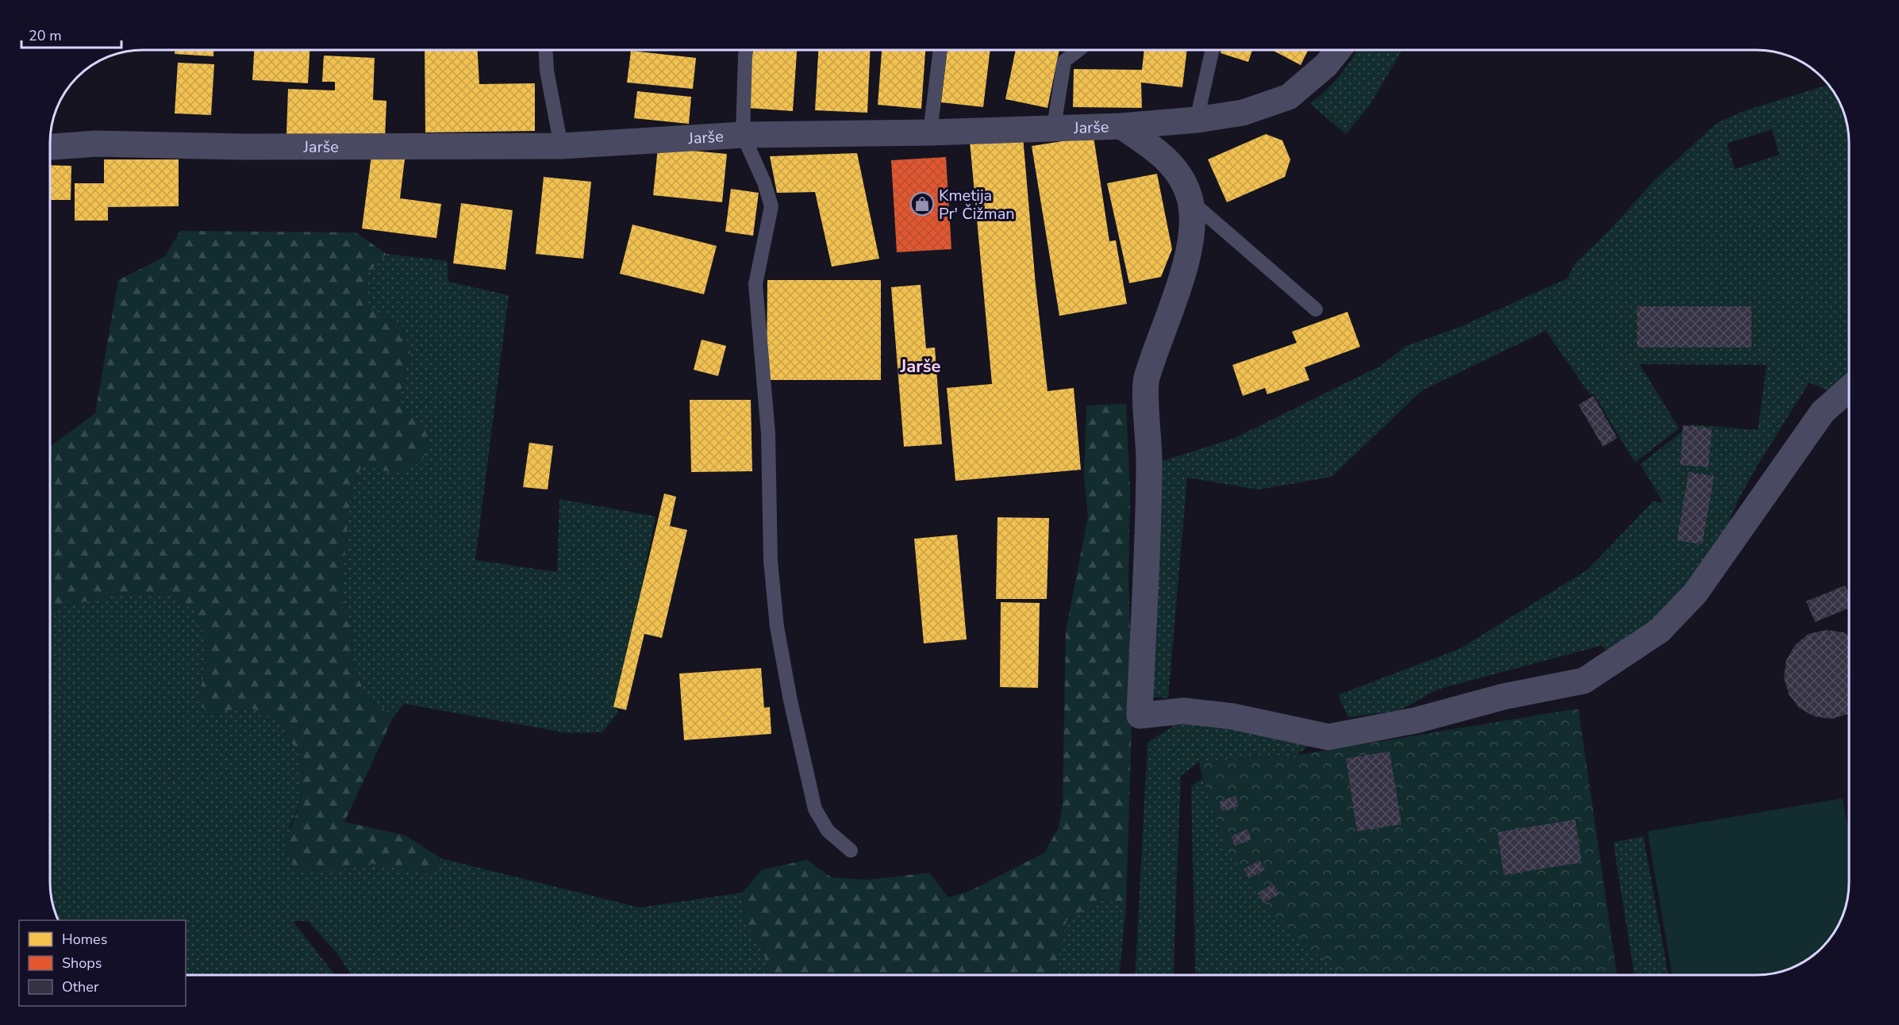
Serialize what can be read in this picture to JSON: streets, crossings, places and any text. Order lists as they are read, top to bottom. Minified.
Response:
{"streets":{"street":["Jarše"]},"districts":["Jarše"],"places":{"shop":["Kmetija Pr' Čižman"]},"legend":["Homes","Shops","Other"],"scale_bar":"20 m"}
